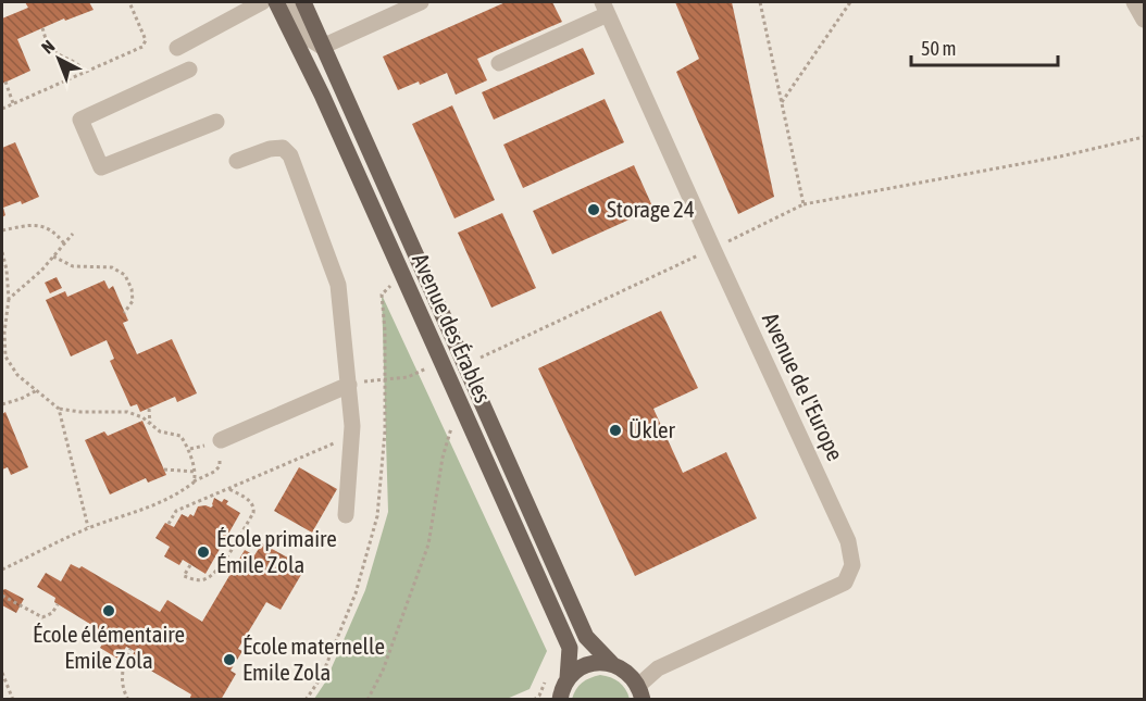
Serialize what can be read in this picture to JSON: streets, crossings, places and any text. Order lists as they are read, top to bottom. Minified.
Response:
{"streets":{"main road":["Avenue des Érables"],"street":["Avenue de l'Europe"]},"crossings":[["Avenue des Érables","Avenue de l'Europe"]],"places":["Storage 24","Ükler","École primaire Émile Zola","École élémentaire Emile Zola","École maternelle Emile Zola"],"scale_bar":"50 m","north":"top left"}
